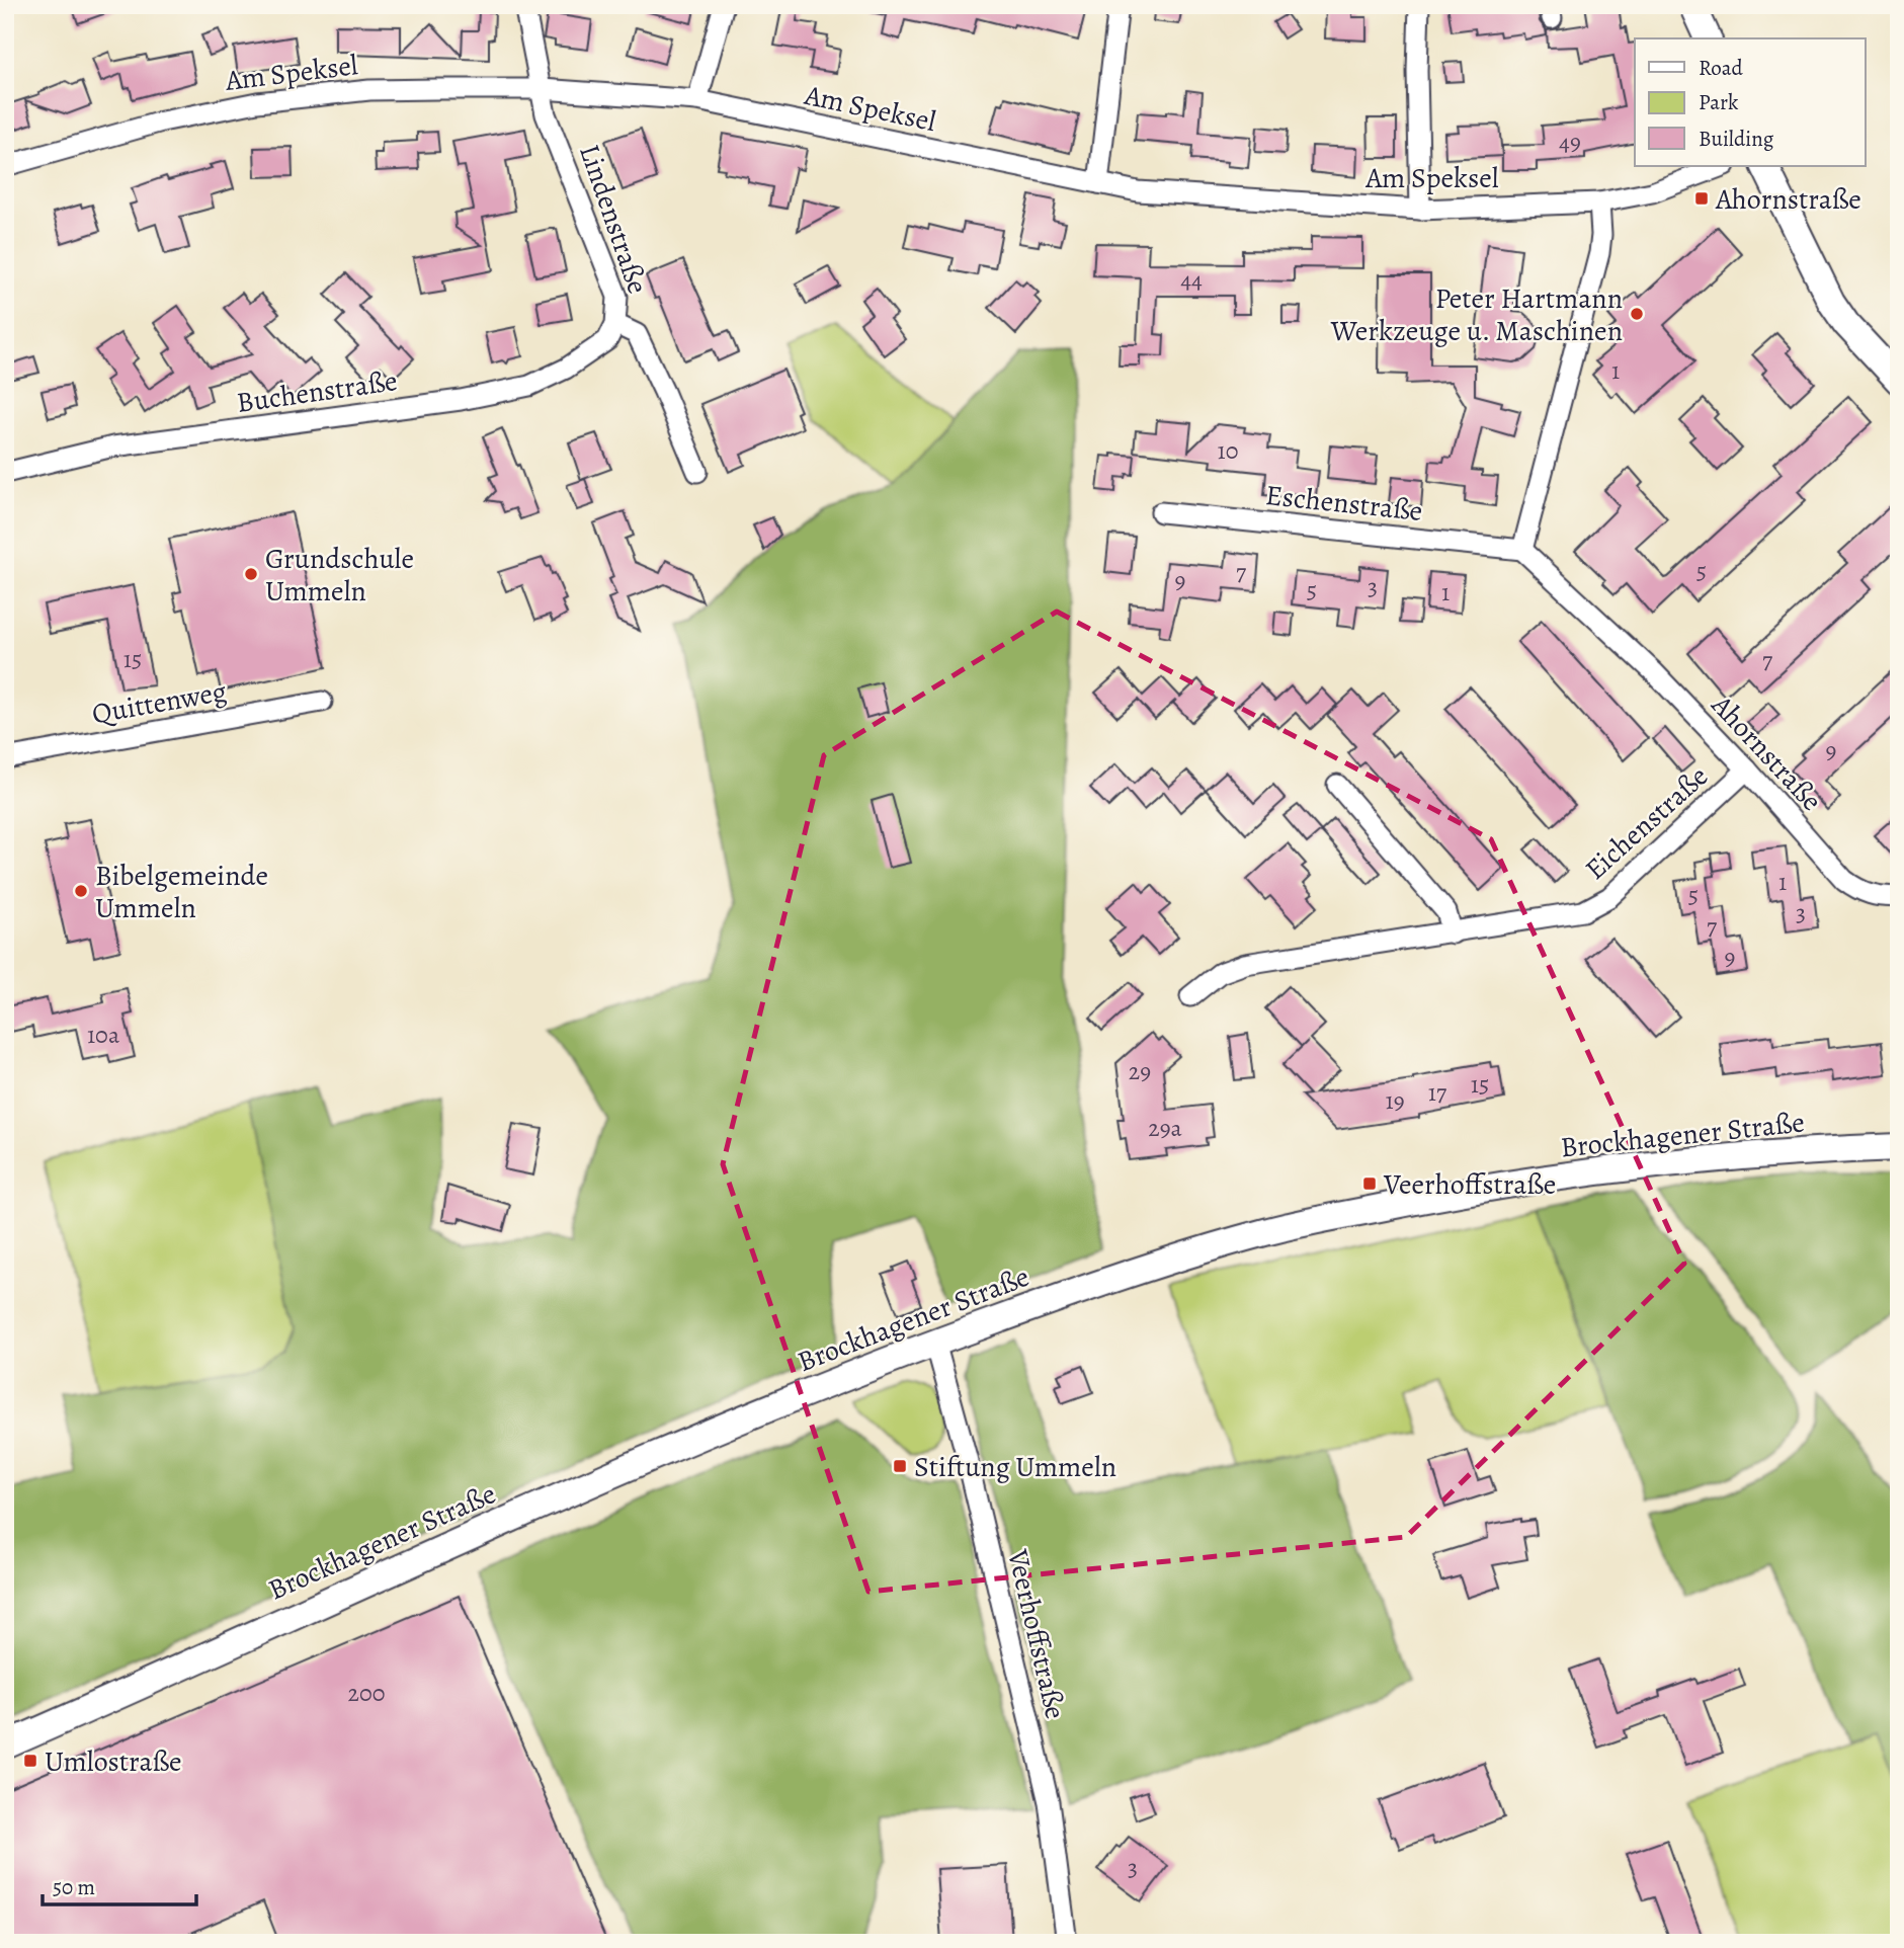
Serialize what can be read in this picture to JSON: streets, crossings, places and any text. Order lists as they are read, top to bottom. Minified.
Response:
{"streets":{"main road":["Brockhagener Straße"],"street":["Am Speksel","Lindenstraße","Buchenstraße","Eschenstraße","Quittenweg","Ahornstraße","Eichenstraße","Veerhoffstraße"]},"crossings":[["Am Speksel","Lindenstraße"],["Lindenstraße","Buchenstraße"],["Eschenstraße","Ahornstraße"],["Ahornstraße","Eichenstraße"],["Brockhagener Straße","Veerhoffstraße"]],"places":{"transit":["Ahornstraße","Veerhoffstraße","Stiftung Ummeln","Umlostraße"],"other":["Peter Hartmann Werkzeuge u. Maschinen","Grundschule Ummeln","Bibelgemeinde Ummeln"]},"house_numbers":["49","44","1","10","5","7","9","3","5","1","15","7","9","1","5","3","7","9","10a","29","15","17","19","29a","200","3"],"legend":["Road","Park","Building"],"scale_bar":"50 m"}
